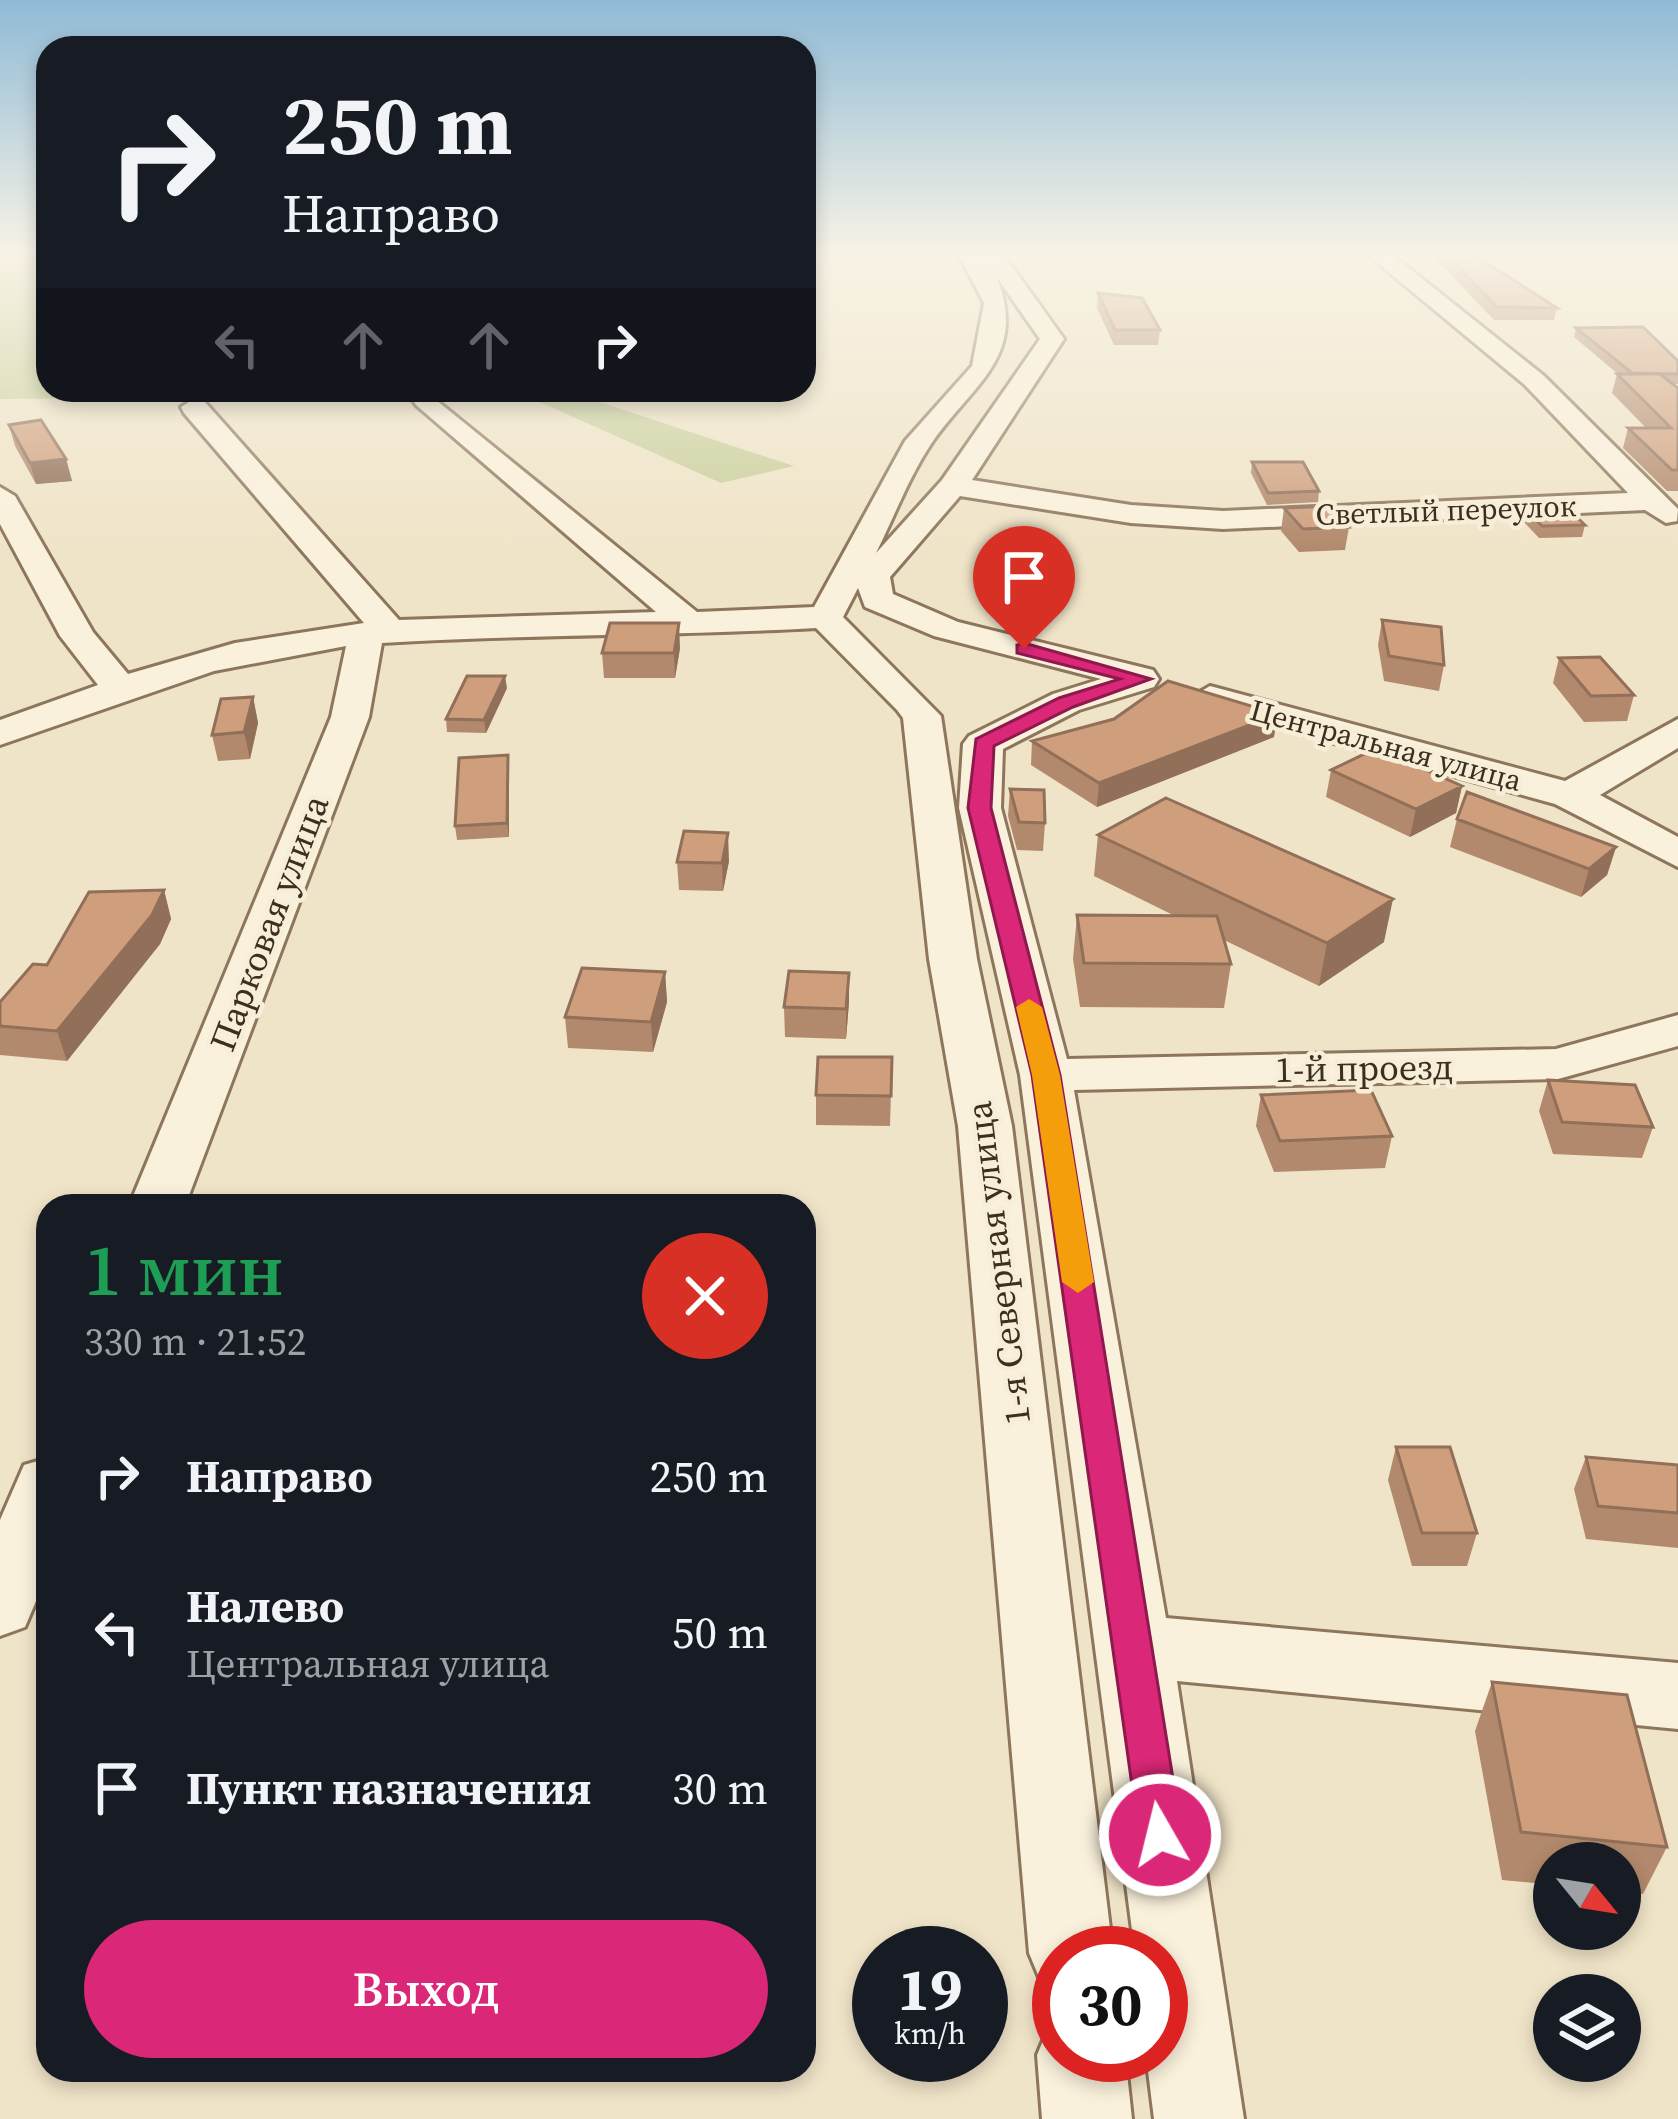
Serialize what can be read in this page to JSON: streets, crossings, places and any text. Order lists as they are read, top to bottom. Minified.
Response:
{"streets":{"street":["Светлый переулок","Центральная улица","Парковая улица","1-й проезд","1-я Северная улица"]},"crossings":[["Центральная улица","1-я Северная улица"]],"north":"bottom right","page":{"turn":["250 m","Направо"],"heading":["1 мин","330 m · 21:52"],"list":[{"name":"Направо","value":"250 m"},{"name":"Налево","note":"Центральная улица","value":"50 m"},{"name":"Пункт назначения","value":"30 m"}],"buttons":"Выход","speed":"19 km/h","limit":"30"}}
